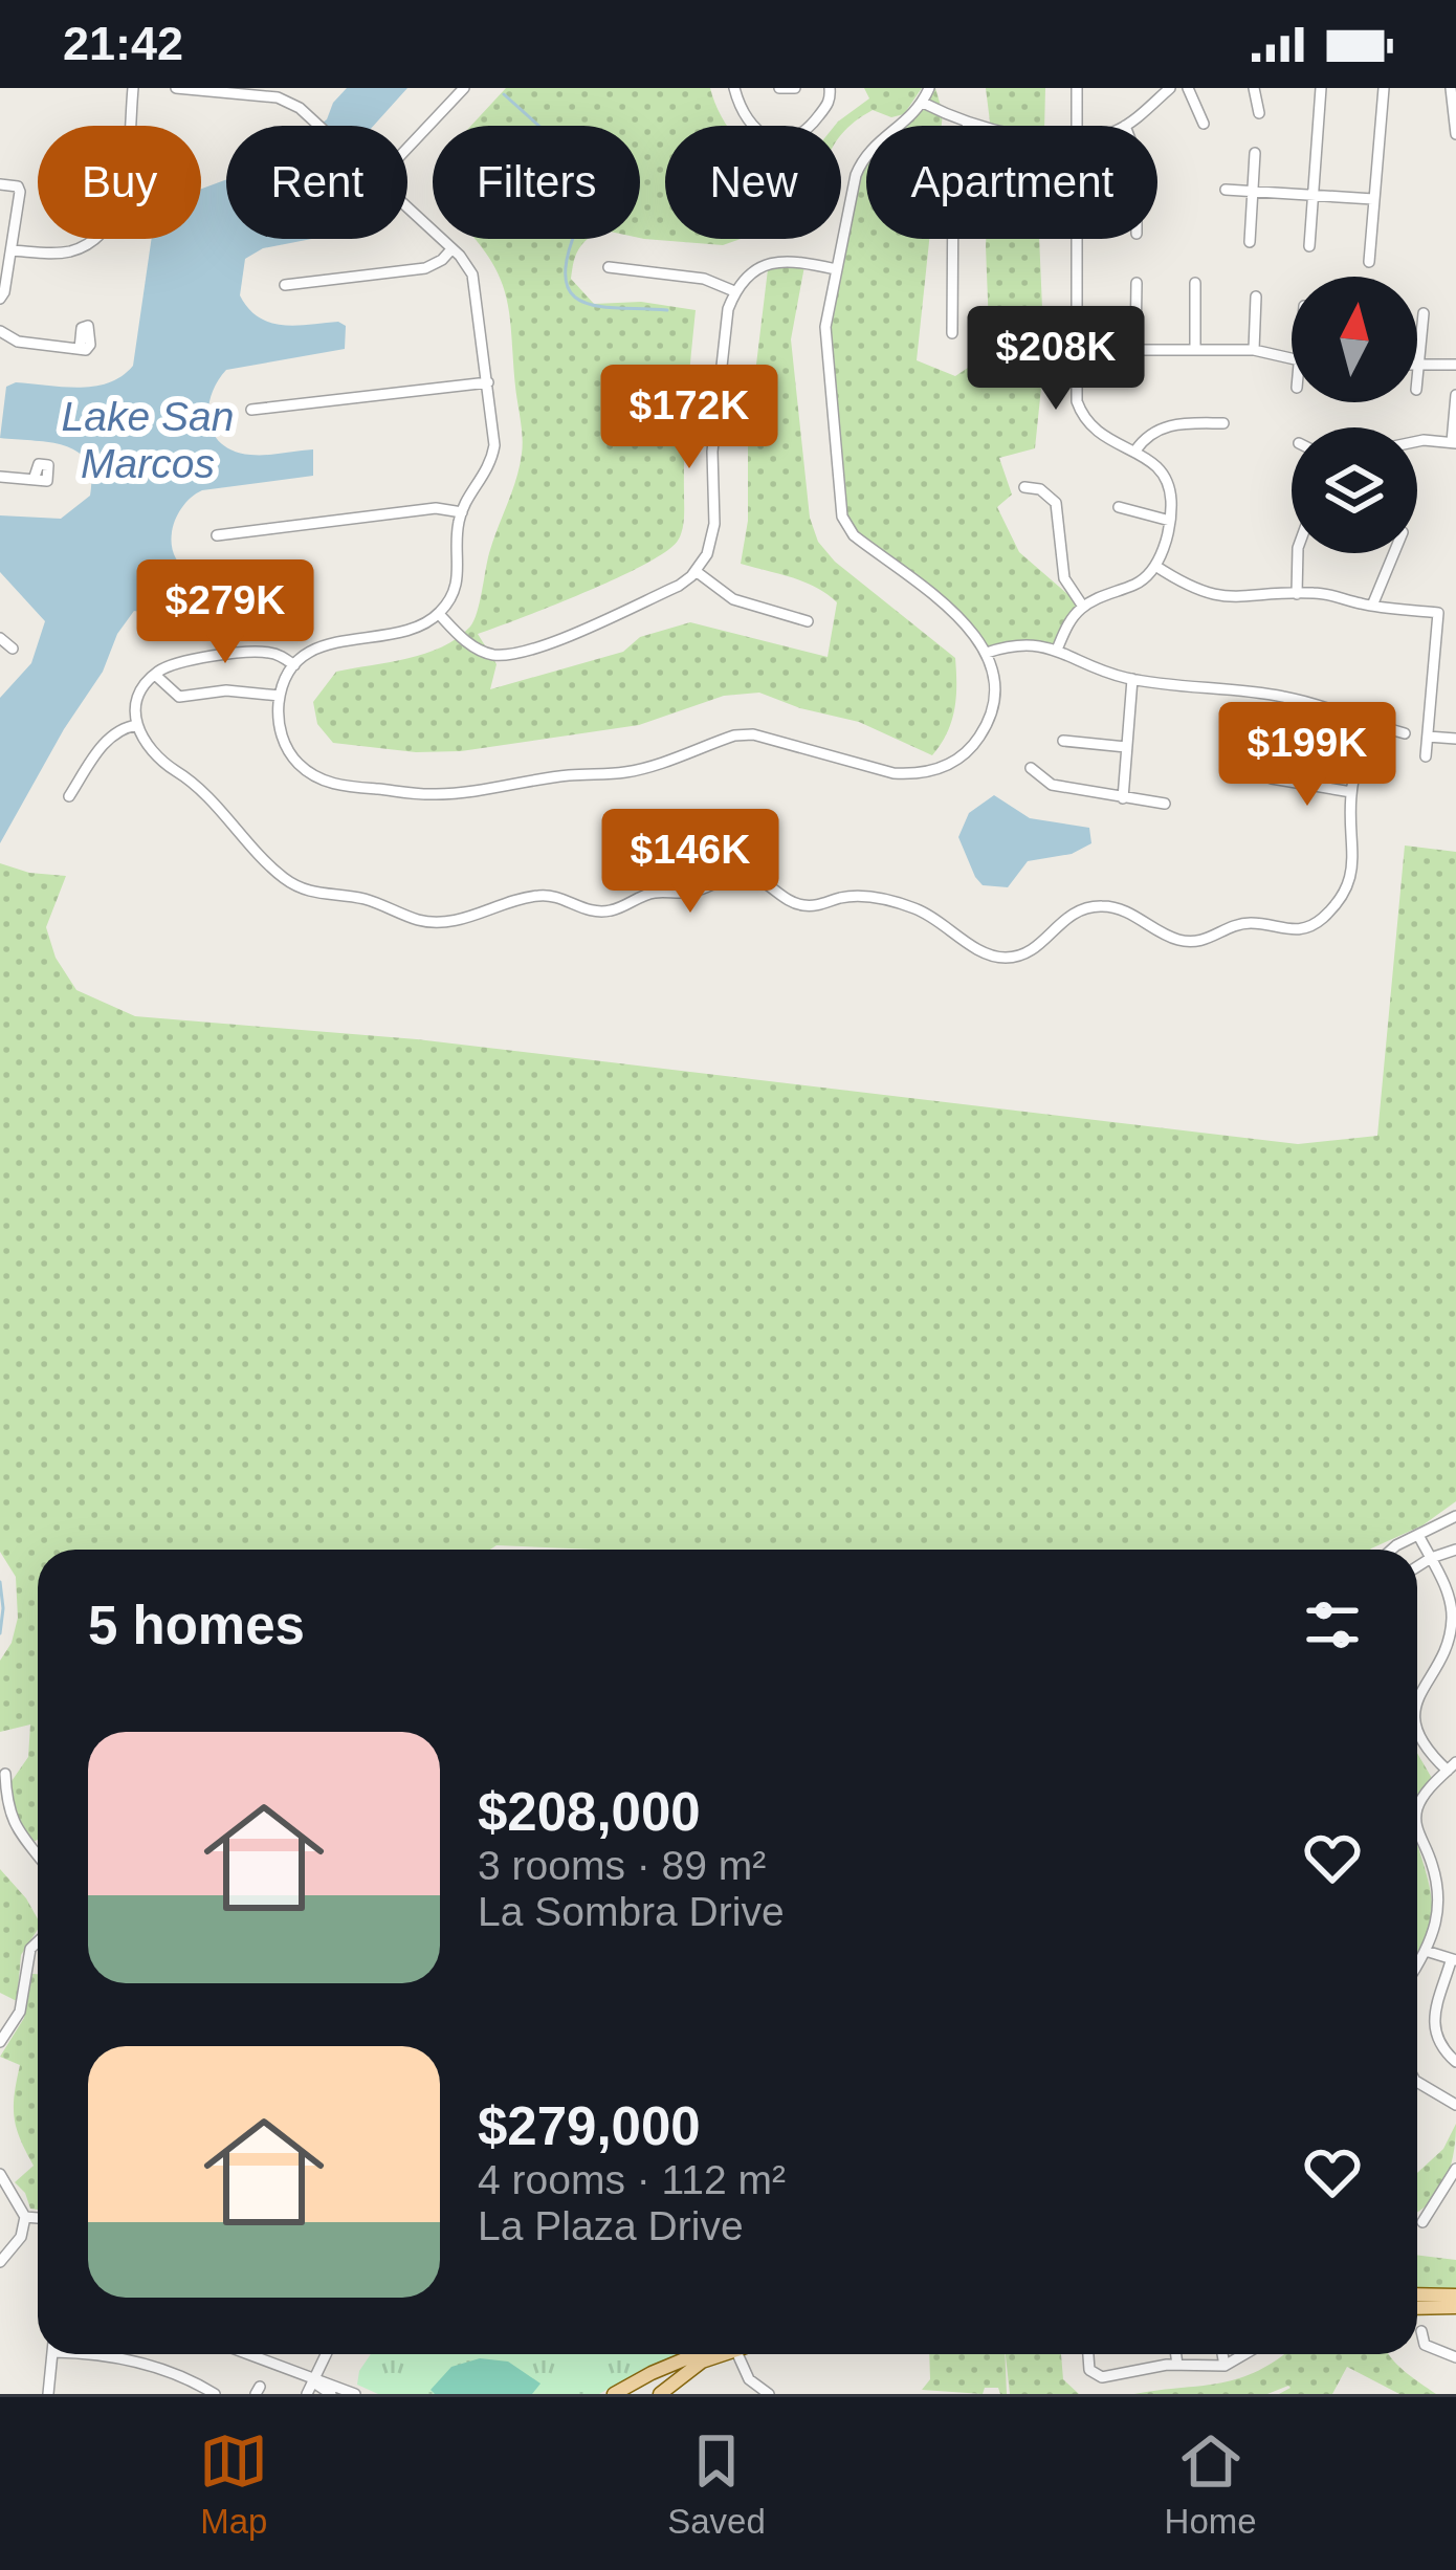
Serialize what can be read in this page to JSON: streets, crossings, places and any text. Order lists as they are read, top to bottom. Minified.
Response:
{"water":["Lake San Marcos"],"north":"top","page":{"status":"21:42","chip":["Buy","Rent","Filters","New","Apartment"],"price":["$208K","$172K","$279K","$199K","$146K"],"heading":"5 homes","list":[{"name":"$208,000","note":"3 rooms · 89 m² · La Sombra Drive"},{"name":"$279,000","note":"4 rooms · 112 m² · La Plaza Drive"}],"tabs":["Map","Saved","Home"]}}
